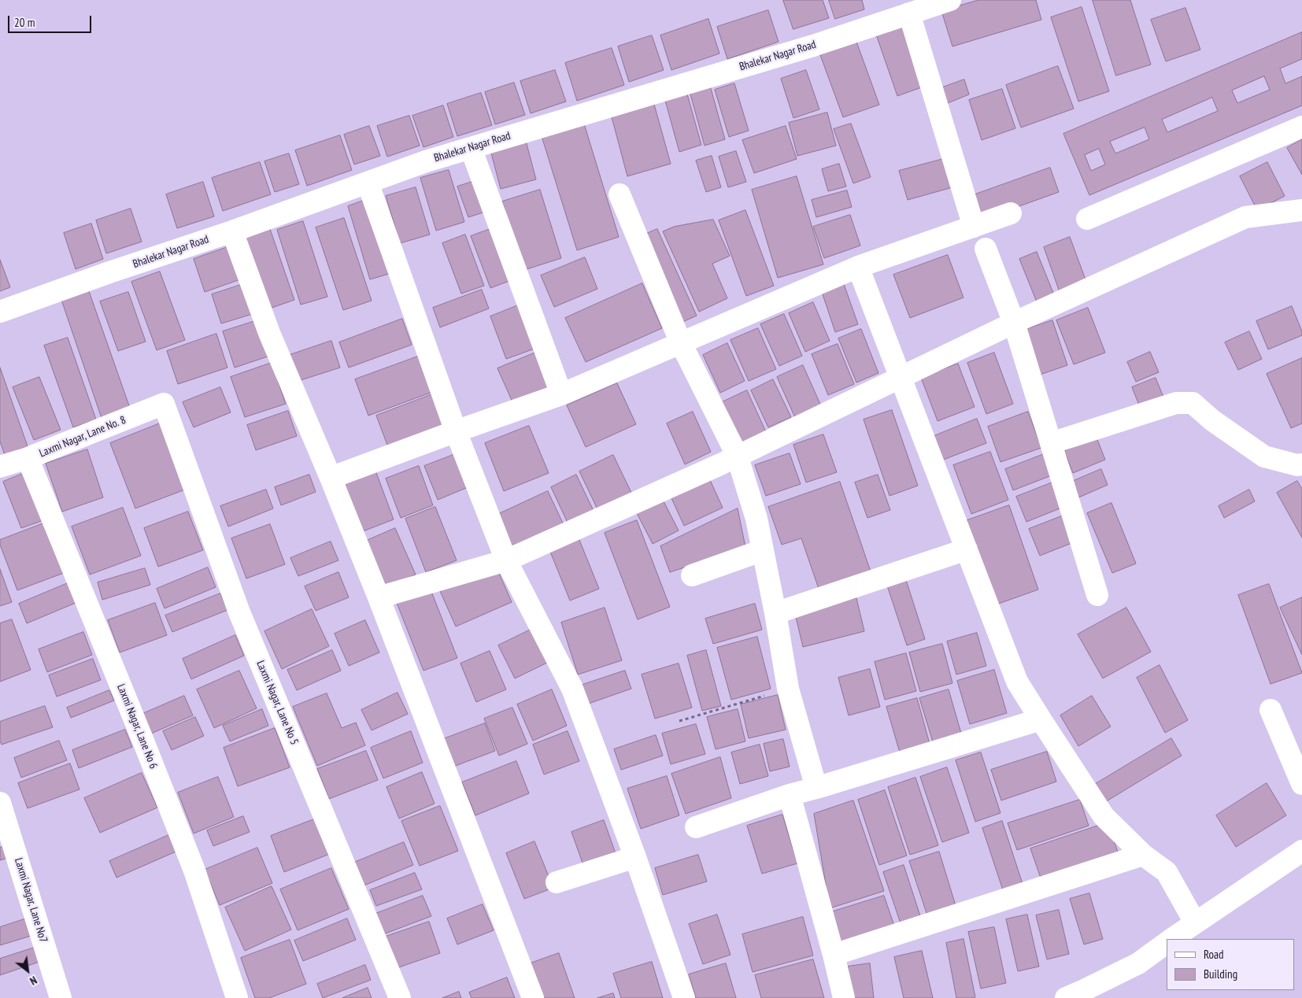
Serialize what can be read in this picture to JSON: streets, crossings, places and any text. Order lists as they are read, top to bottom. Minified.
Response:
{"streets":{"street":["Bhalekar Nagar Road","Laxmi Nagar, Lane No. 8","Laxmi Nagar, Lane No 5","Laxmi Nagar, Lane No 6","Laxmi Nagar, Lane No7"]},"crossings":[["Laxmi Nagar, Lane No. 8","Laxmi Nagar, Lane No 5"],["Laxmi Nagar, Lane No. 8","Laxmi Nagar, Lane No 6"]],"legend":["Road","Building"],"scale_bar":"20 m","north":"bottom right"}
